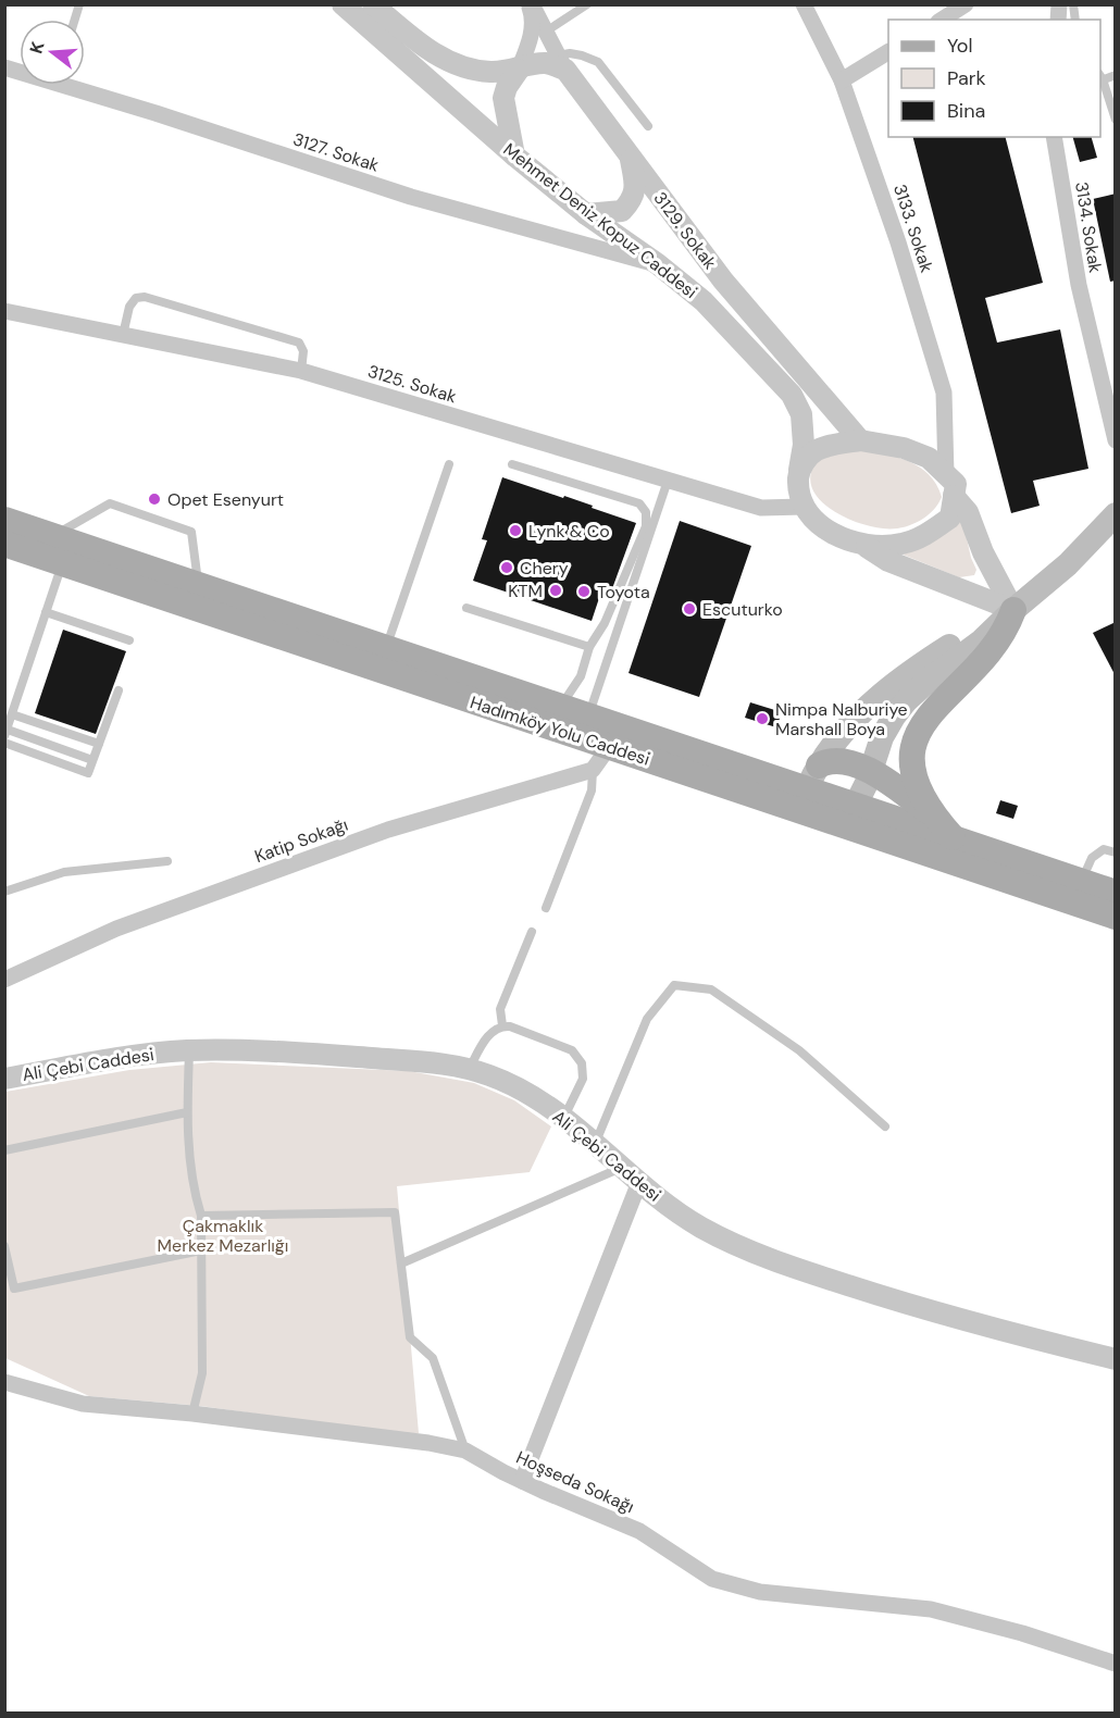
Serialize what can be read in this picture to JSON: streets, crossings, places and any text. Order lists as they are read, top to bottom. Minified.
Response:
{"streets":{"main road":["Hadımköy Yolu Caddesi"],"street":["3127. Sokak","Mehmet Deniz Kopuz Caddesi","3134. Sokak","3133. Sokak","3129. Sokak","3125. Sokak","Katip Sokağı","Ali Çebi Caddesi","Hoşseda Sokağı"]},"crossings":[["3127. Sokak","Mehmet Deniz Kopuz Caddesi"],["Mehmet Deniz Kopuz Caddesi","3133. Sokak"],["Mehmet Deniz Kopuz Caddesi","3129. Sokak"],["Mehmet Deniz Kopuz Caddesi","3125. Sokak"],["3133. Sokak","3129. Sokak"],["3133. Sokak","3125. Sokak"],["3129. Sokak","3125. Sokak"]],"parks":["Çakmaklık Merkez Mezarlığı"],"places":["Opet Esenyurt","Lynk & Co","Chery","KTM","Toyota","Escuturko","Nimpa Nalburiye Marshall Boya"],"legend":["Yol","Park","Bina"],"north":"left"}
